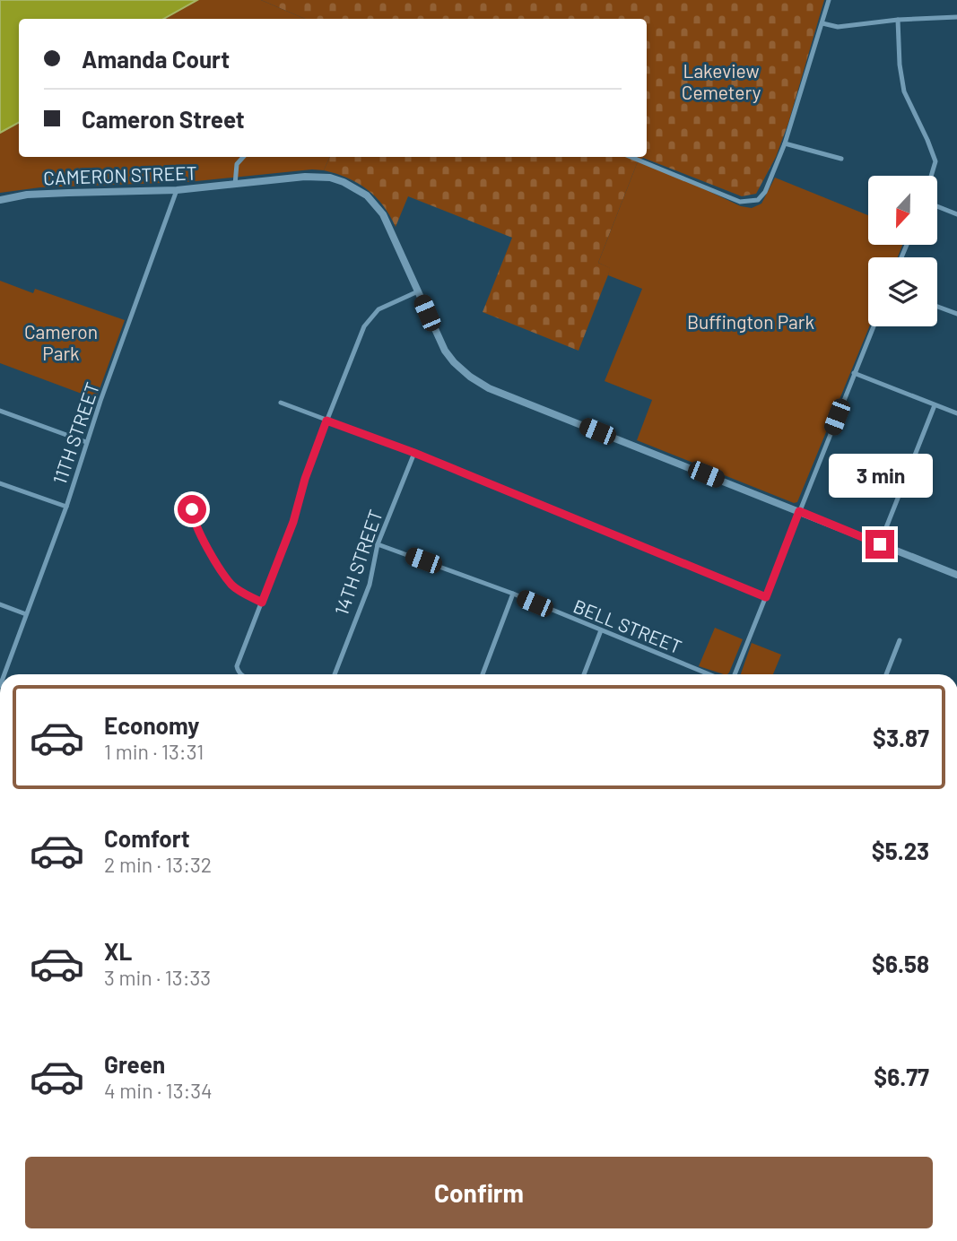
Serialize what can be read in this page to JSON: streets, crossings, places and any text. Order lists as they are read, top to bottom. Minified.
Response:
{"streets":{"main road":["CAMERON STREET"],"street":["11TH STREET","14TH STREET","BELL STREET"]},"crossings":[["CAMERON STREET","11TH STREET"],["14TH STREET","BELL STREET"]],"parks":["Lakeview Cemetery","Buffington Park","Cameron Park"],"north":"bottom","page":{"banner":["Amanda Court","Cameron Street"],"bubble":"3 min","list":[{"name":"Economy","note":"1 min · 13:31","value":"$3.87"},{"name":"Comfort","note":"2 min · 13:32","value":"$5.23"},{"name":"XL","note":"3 min · 13:33","value":"$6.58"},{"name":"Green","note":"4 min · 13:34","value":"$6.77"}],"buttons":"Confirm"}}
